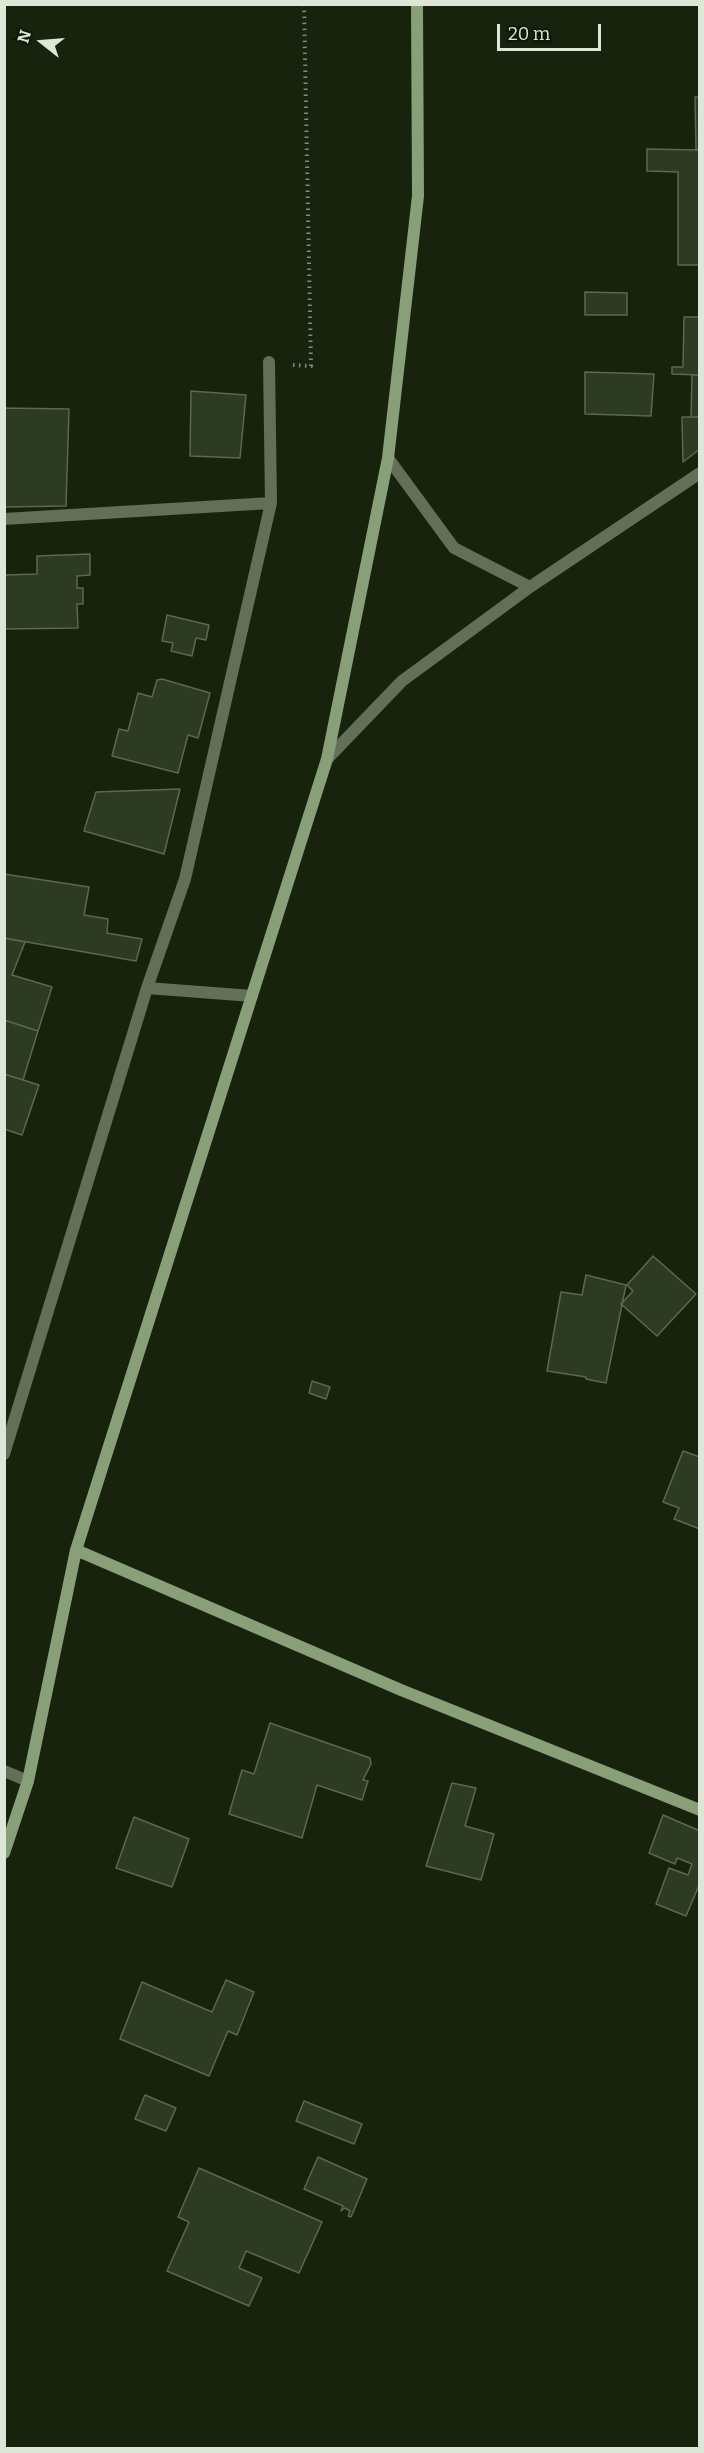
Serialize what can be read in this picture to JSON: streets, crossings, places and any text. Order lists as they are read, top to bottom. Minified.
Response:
{"scale_bar":"20 m","north":"left"}
